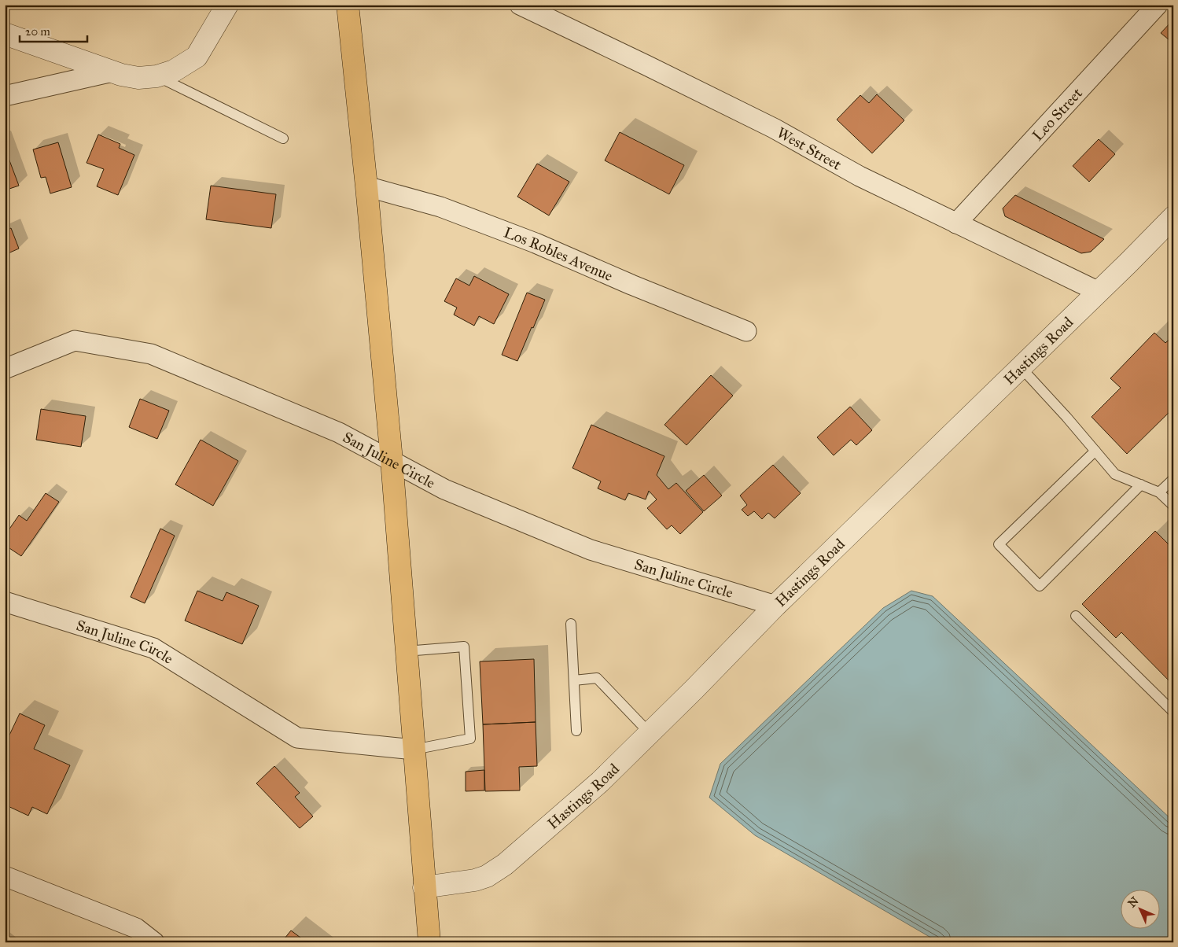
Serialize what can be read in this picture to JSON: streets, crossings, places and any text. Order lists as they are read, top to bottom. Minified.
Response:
{"streets":{"street":["Leo Street","West Street","Los Robles Avenue","Hastings Road","San Juline Circle"]},"crossings":[["Leo Street","West Street"],["West Street","Hastings Road"],["Hastings Road","San Juline Circle"]],"scale_bar":"20 m","north":"top left"}
